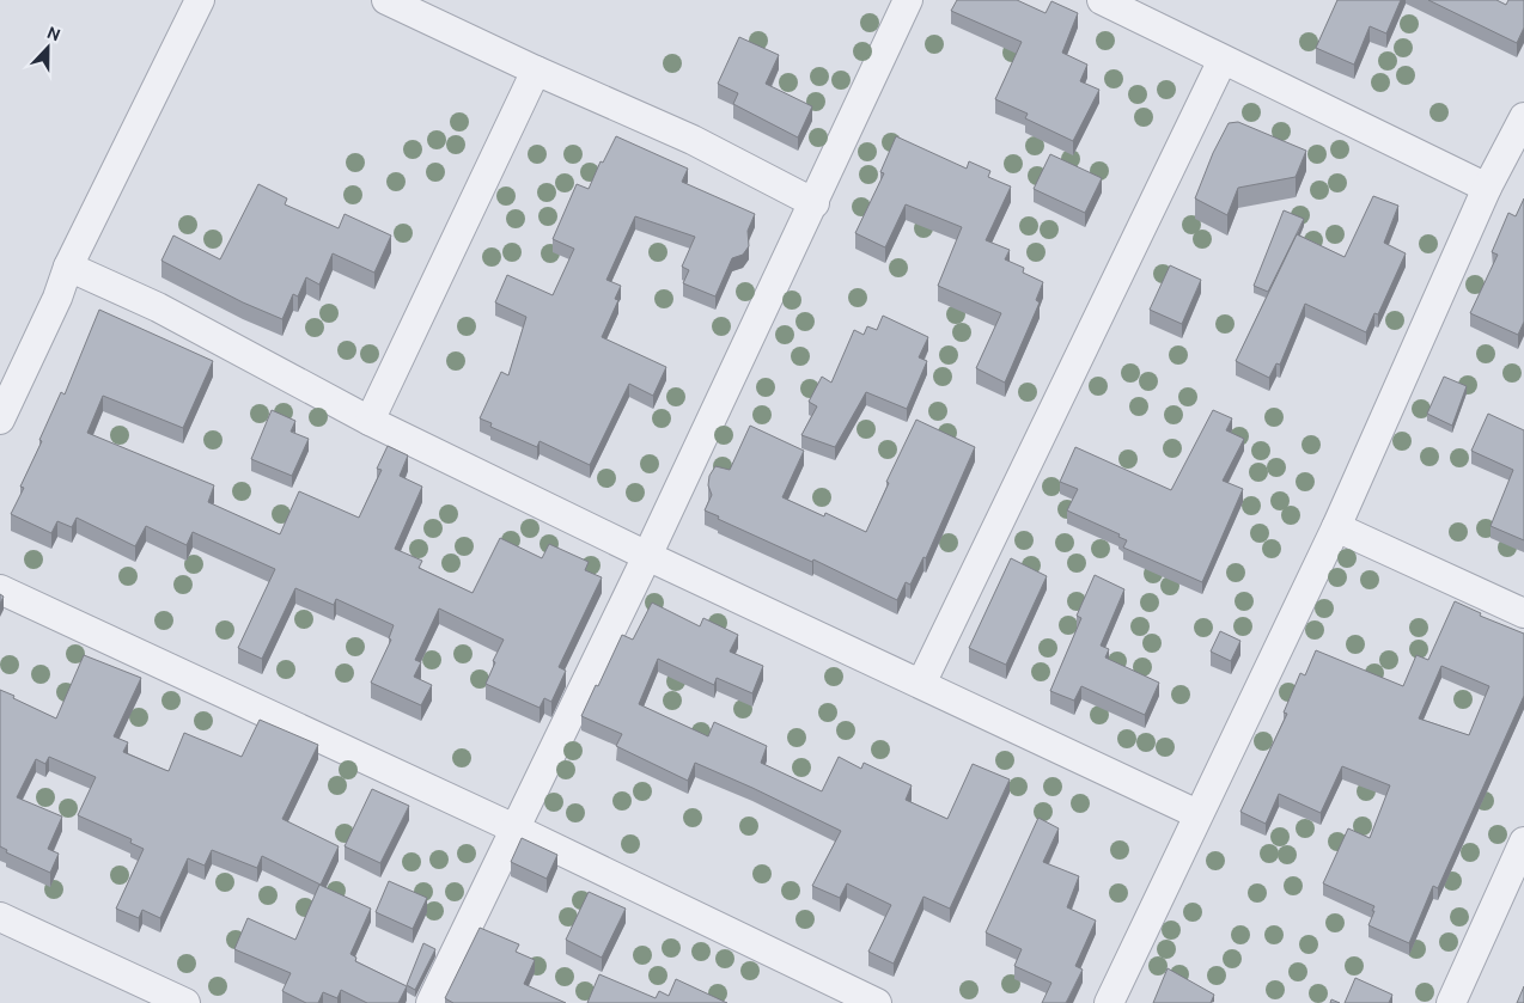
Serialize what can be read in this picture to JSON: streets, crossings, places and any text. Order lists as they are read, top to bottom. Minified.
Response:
{"north":"top"}
